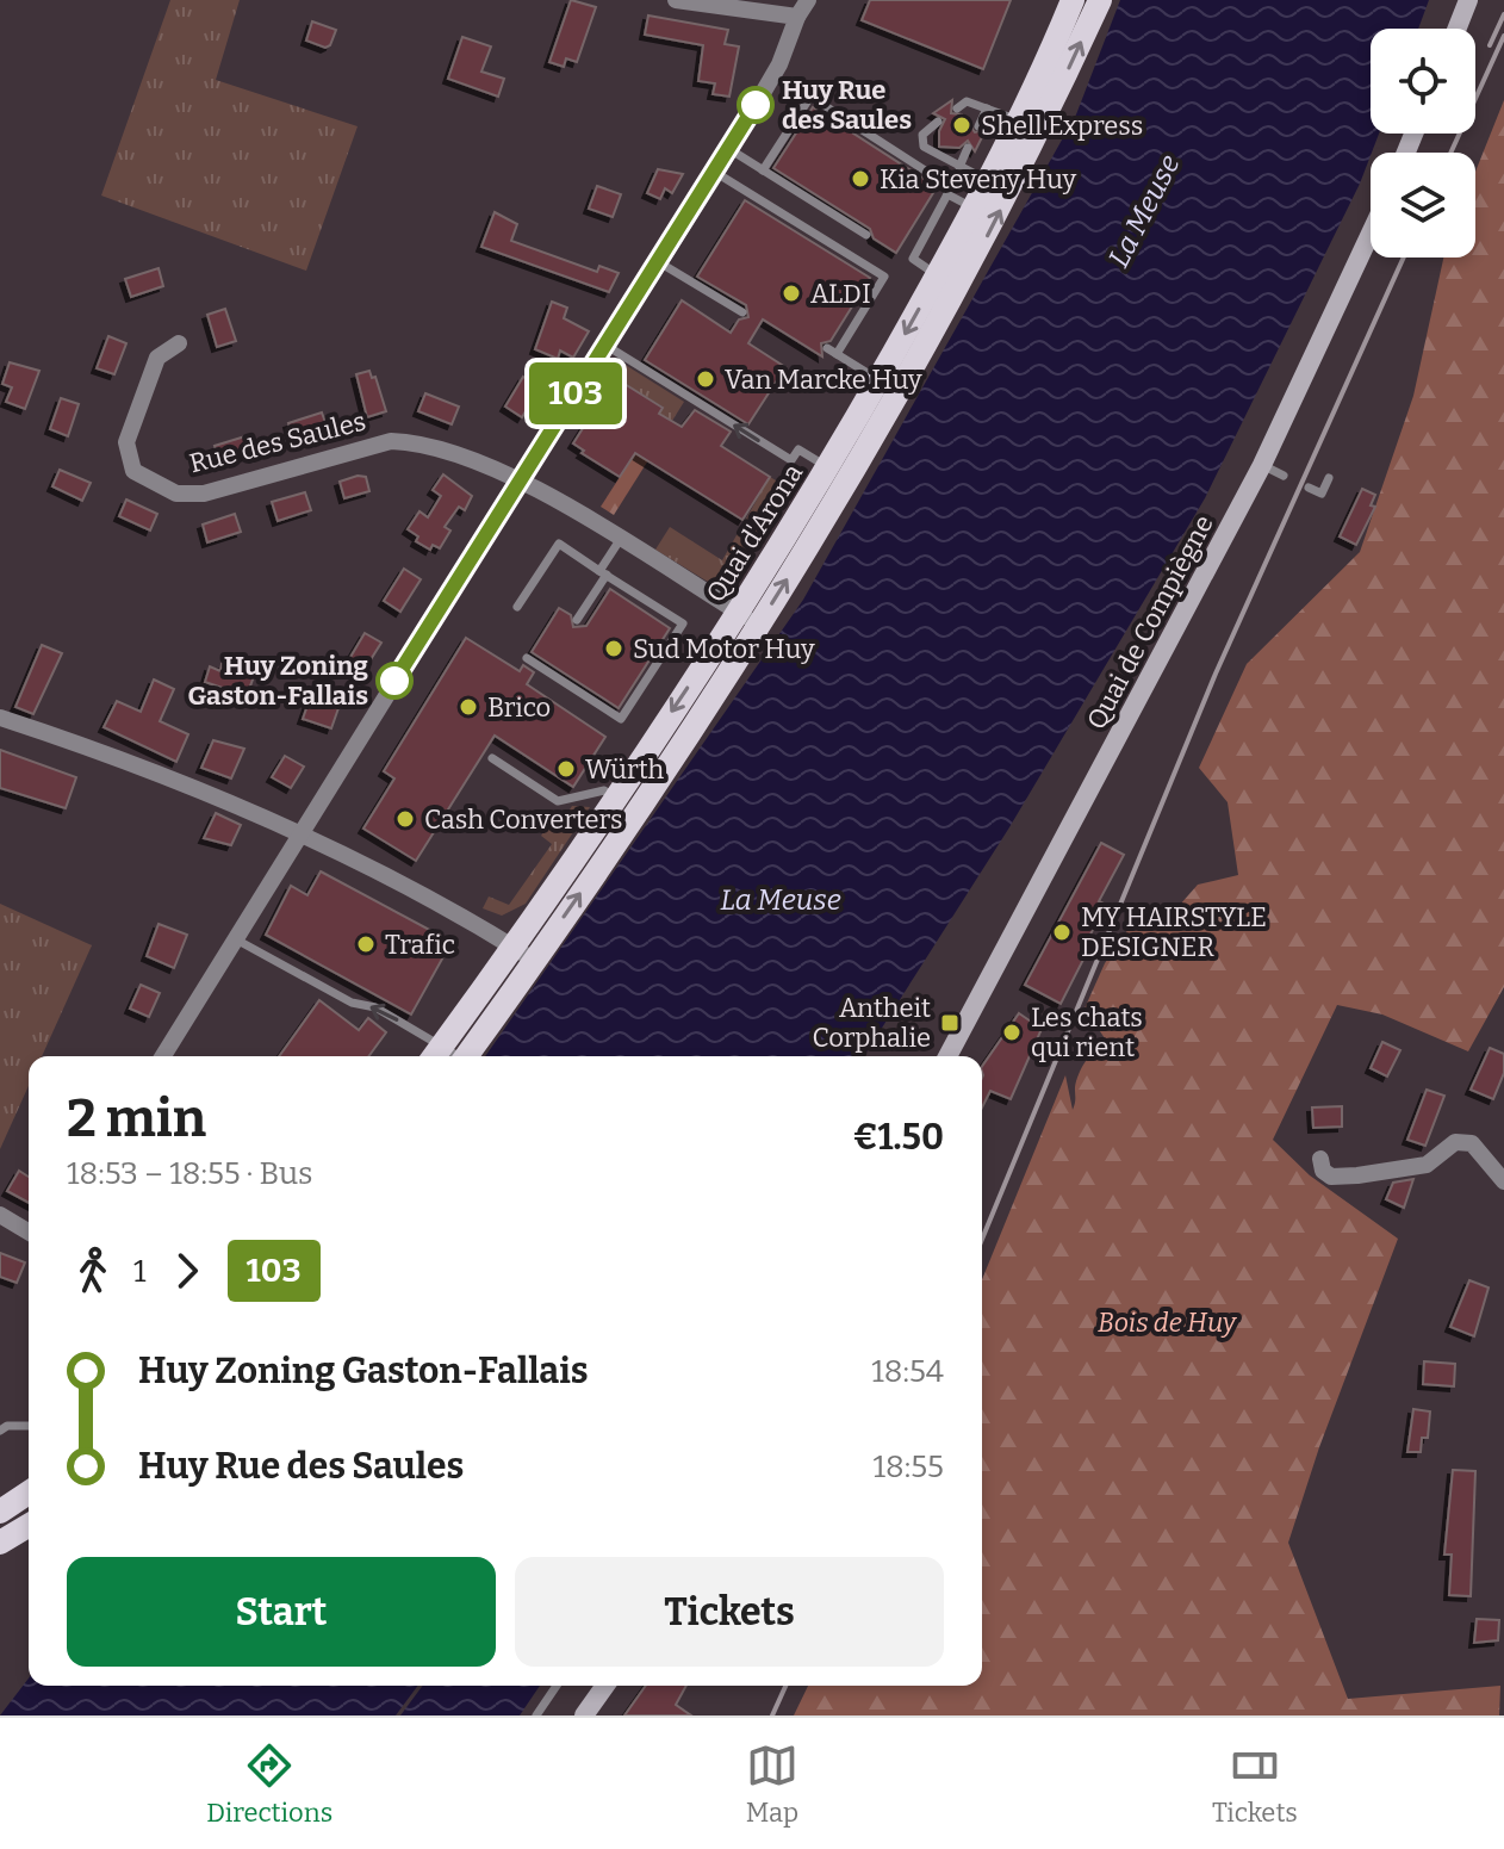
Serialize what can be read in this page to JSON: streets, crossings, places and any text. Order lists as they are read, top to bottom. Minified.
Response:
{"streets":{"main road":["Quai d'Arona","Quai de Compiègne"],"street":["Rue des Saules"]},"crossings":[["Rue des Saules","Quai d'Arona"]],"water":["La Meuse"],"parks":["Bois de Huy"],"places":{"other":["Huy Rue des Saules","Shell Express","Kia Steveny Huy","ALDI","Van Marcke Huy","Sud Motor Huy","Huy Zoning Gaston-Fallais","Brico","Würth","Cash Converters","MY HAIRSTYLE DESIGNER","Trafic","Les chats qui rient"],"transit":["Antheit Corphalie"]},"lines":["bus line 103"],"page":{"on_map":"103","heading":["2 min","18:53 – 18:55 · Bus","€1.50"],"legs":["1","103"],"list":[{"name":"Huy Zoning Gaston-Fallais","value":"18:54"},{"name":"Huy Rue des Saules","value":"18:55"}],"buttons":["Start","Tickets"],"tabs":["Directions","Map","Tickets"]}}
